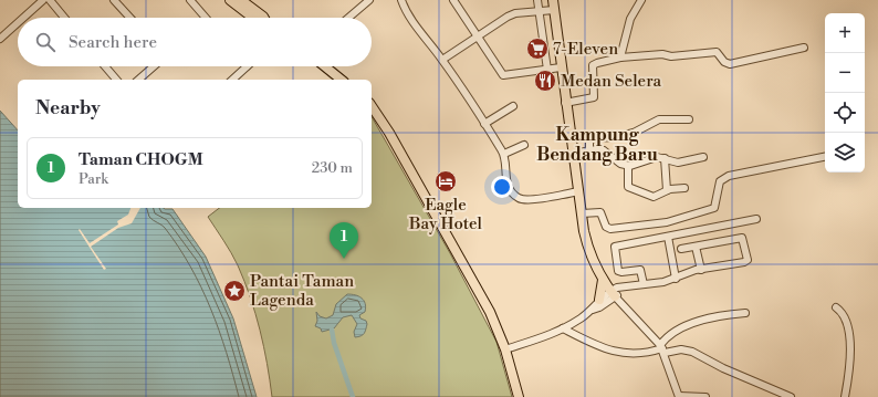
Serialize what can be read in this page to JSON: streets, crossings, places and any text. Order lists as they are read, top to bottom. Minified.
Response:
{"districts":["Kampung Bendang Baru"],"places":{"supermarket":["7-Eleven"],"restaurant":["Medan Selera"],"hotel":["Eagle Bay Hotel"],"place":["Pantai Taman Lagenda"]},"page":{"map_buttons":["+","−"],"search":"Search here","heading":"Nearby","list":[{"mark":"1","name":"Taman CHOGM","note":"Park","value":"230 m"}],"pins":"1"}}
